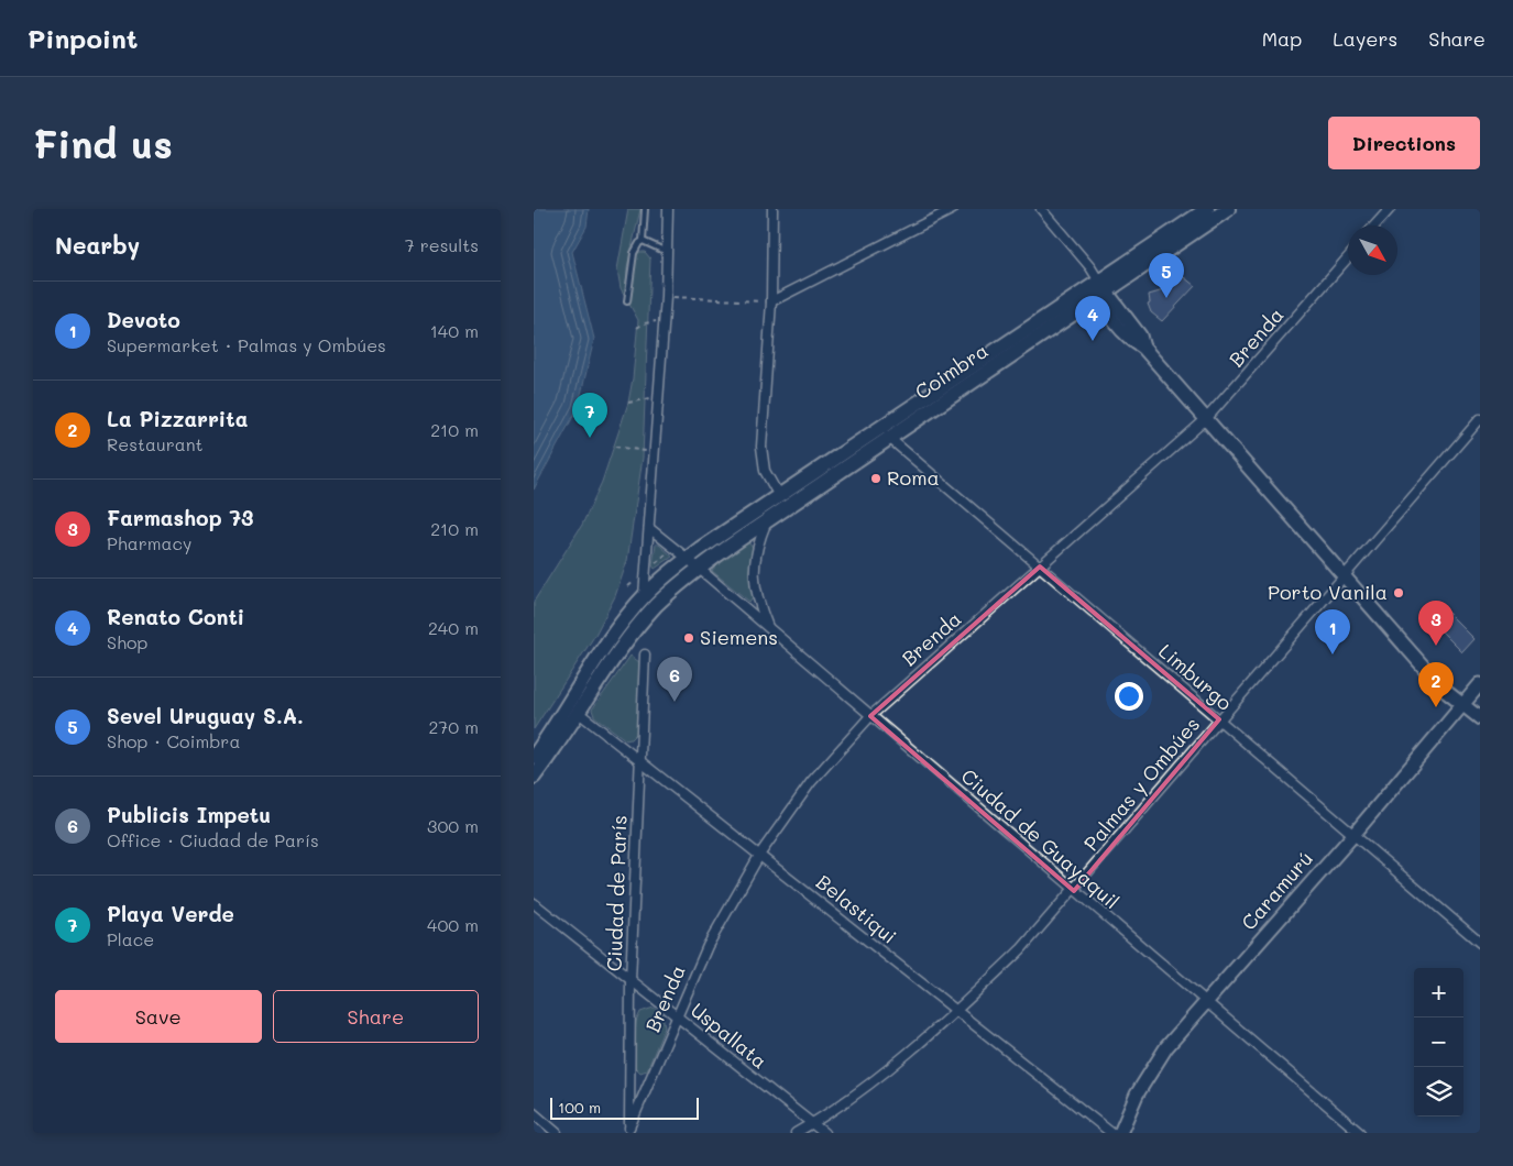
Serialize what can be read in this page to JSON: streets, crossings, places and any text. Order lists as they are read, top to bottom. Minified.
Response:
{"streets":{"main road":["Coimbra","Caramurú"],"street":["Brenda","Limburgo","Palmas y Ombúes","Ciudad de Guayaquil","Ciudad de París","Belastiqui","Uspallata"]},"crossings":[["Brenda","Limburgo"],["Brenda","Ciudad de Guayaquil"],["Brenda","Ciudad de París"],["Brenda","Belastiqui"],["Brenda","Uspallata"],["Coimbra","Limburgo"],["Coimbra","Ciudad de Guayaquil"],["Coimbra","Belastiqui"],["Limburgo","Palmas y Ombúes"],["Limburgo","Caramurú"],["Palmas y Ombúes","Ciudad de Guayaquil"],["Palmas y Ombúes","Belastiqui"],["Palmas y Ombúes","Uspallata"],["Ciudad de Guayaquil","Caramurú"],["Ciudad de París","Belastiqui"],["Ciudad de París","Uspallata"]],"places":["Roma","Porto Vanila","Siemens"],"scale_bar":"100 m","north":"bottom right","page":{"header":"Pinpoint","nav":["Map","Layers","Share"],"buttons":["Directions",["Save","Share"]],"title":"Find us","heading":["Nearby","7 results"],"pins":["5","4","7","3","1","6","2"],"list":[{"mark":"1","name":"Devoto","note":"Supermarket · Palmas y Ombúes","value":"140 m"},{"mark":"2","name":"La Pizzarrita","note":"Restaurant","value":"210 m"},{"mark":"3","name":"Farmashop 73","note":"Pharmacy","value":"210 m"},{"mark":"4","name":"Renato Conti","note":"Shop","value":"240 m"},{"mark":"5","name":"Sevel Uruguay S.A.","note":"Shop · Coimbra","value":"270 m"},{"mark":"6","name":"Publicis Impetu","note":"Office · Ciudad de París","value":"300 m"},{"mark":"7","name":"Playa Verde","note":"Place","value":"400 m"}],"map_buttons":["+","−"],"scale":"100 m"}}
